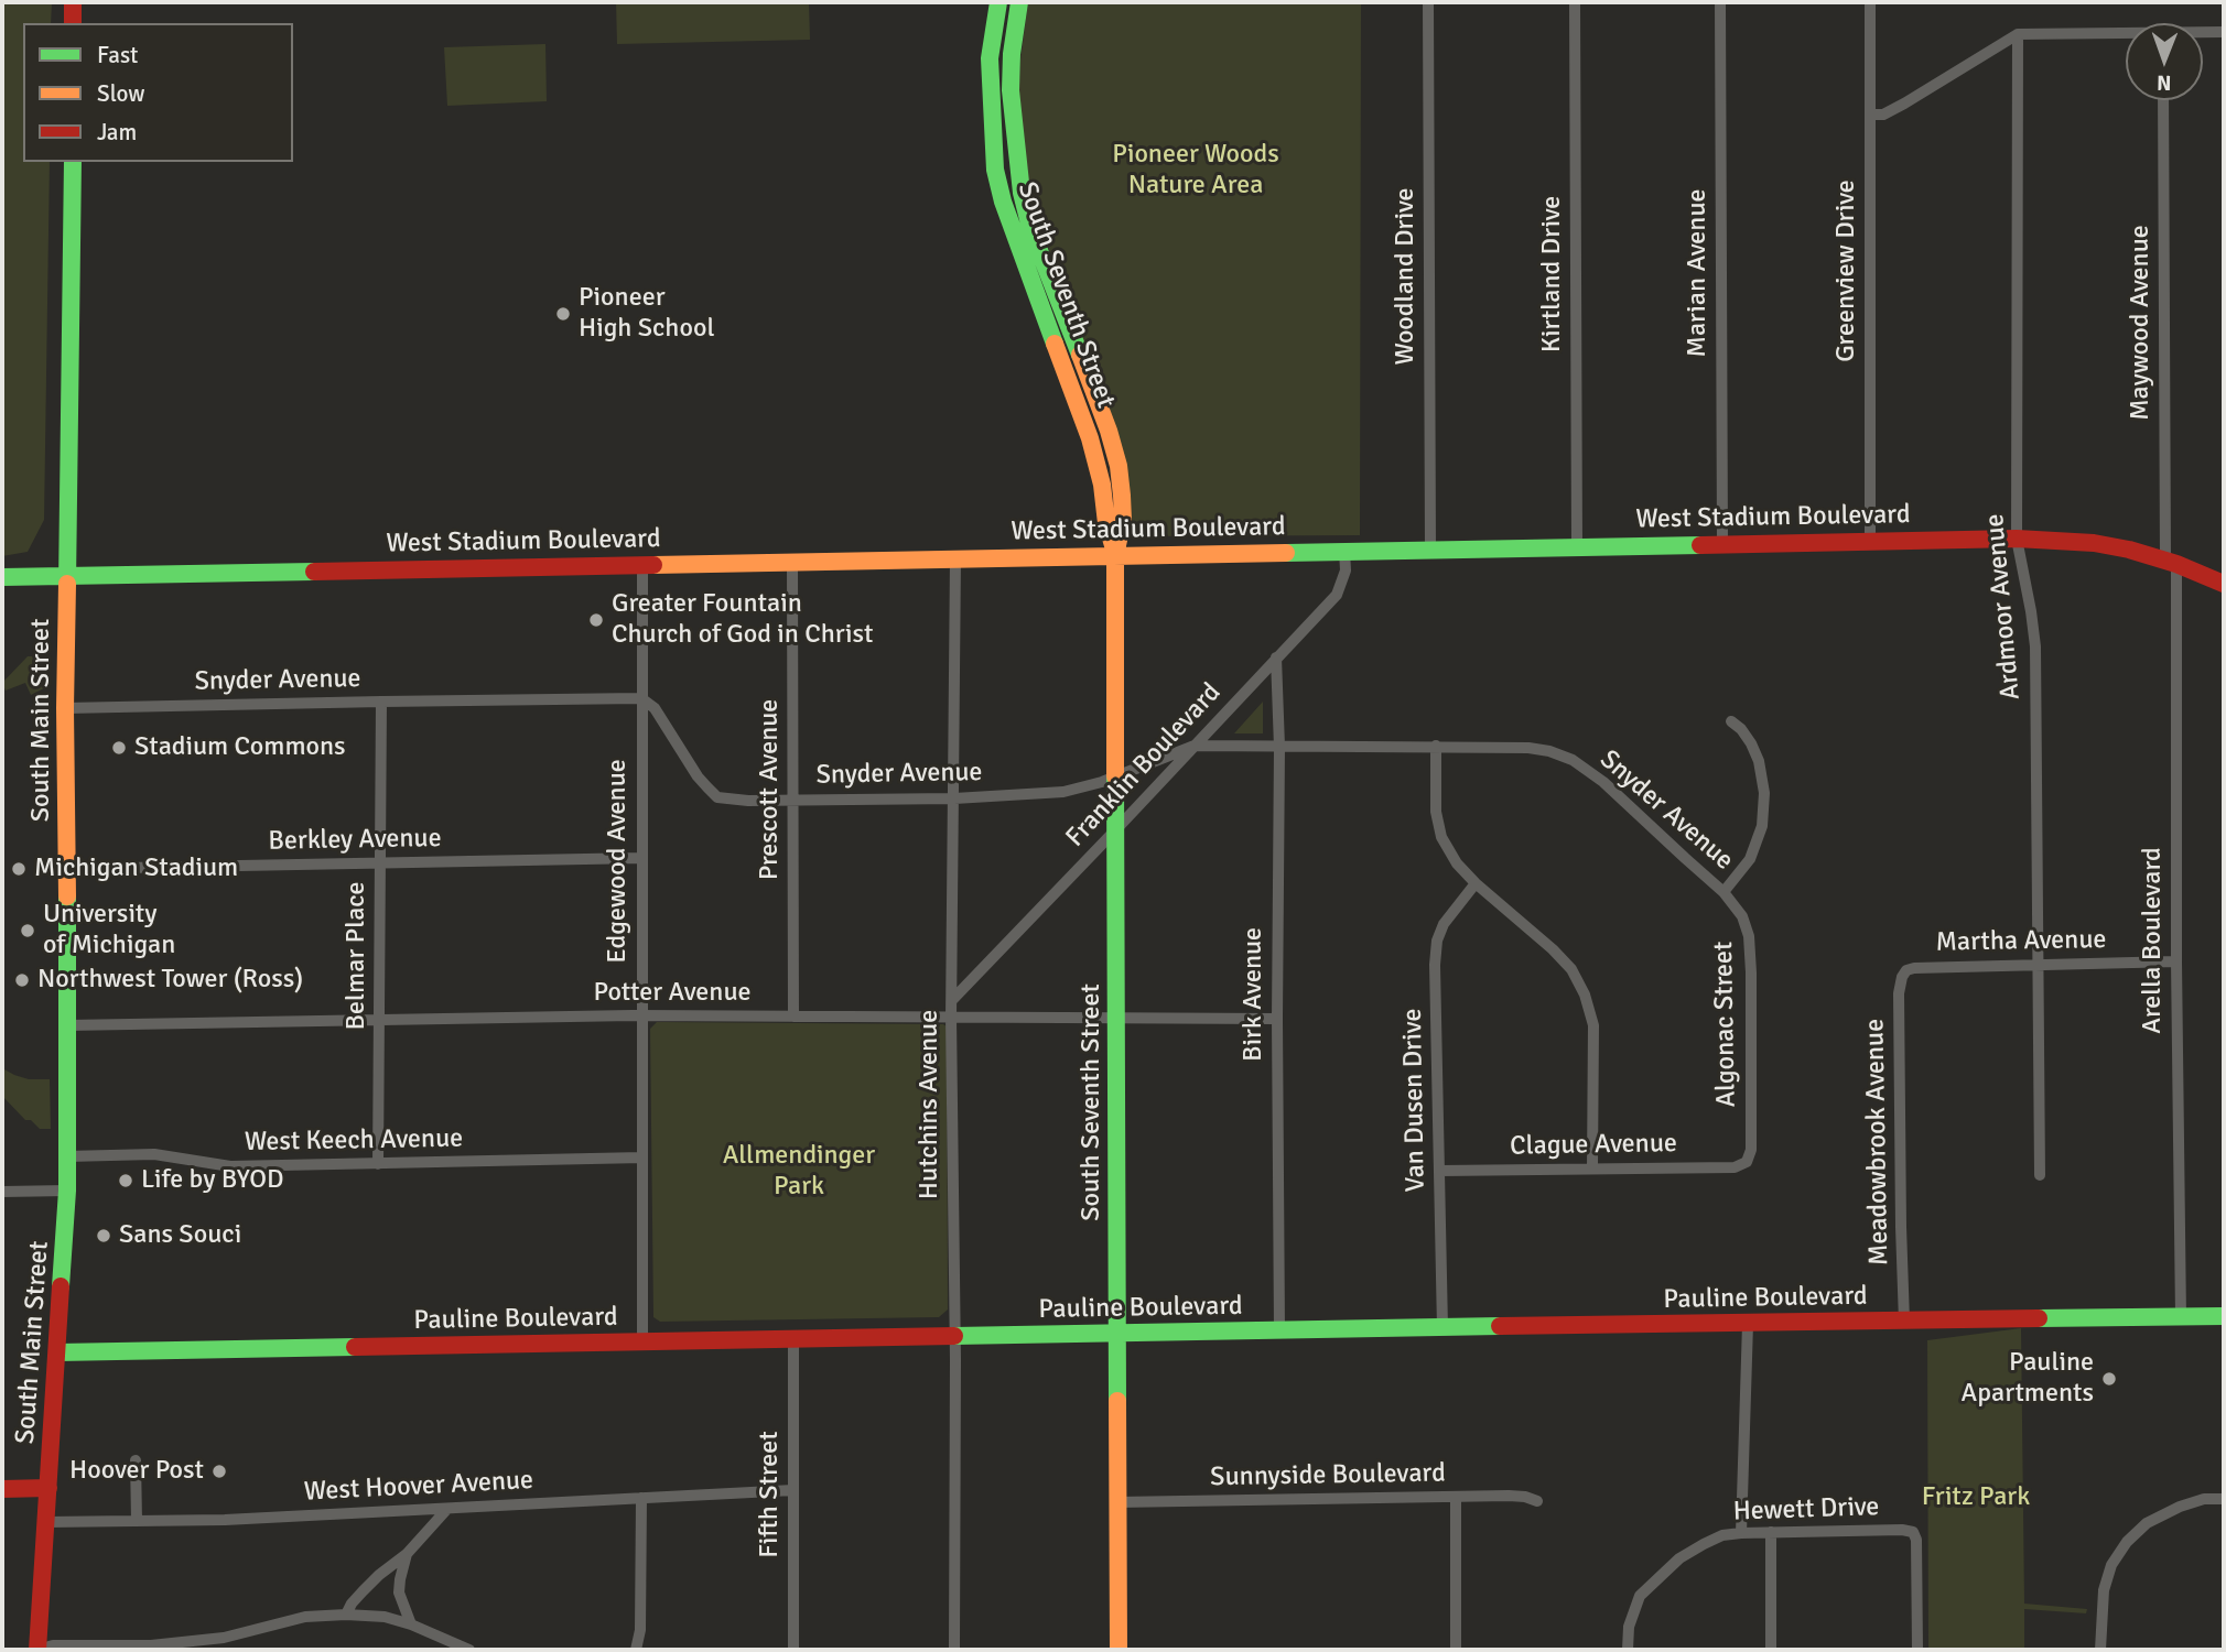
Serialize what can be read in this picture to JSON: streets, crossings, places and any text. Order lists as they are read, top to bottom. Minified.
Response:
{"streets":{"street":["Greenview Drive","Marian Avenue","Kirtland Drive","Woodland Drive","South Seventh Street","Maywood Avenue","West Stadium Boulevard","Ardmoor Avenue","Snyder Avenue","South Main Street","Franklin Boulevard","Prescott Avenue","Berkley Avenue","Edgewood Avenue","Arella Boulevard","Martha Avenue","Belmar Place","Potter Avenue","Birk Avenue","Algonac Street","Van Dusen Drive","Hutchins Avenue","West Keech Avenue","Meadowbrook Avenue","Clague Avenue","Pauline Boulevard","Sunnyside Boulevard","West Hoover Avenue","Fifth Street","Hewett Drive"]},"crossings":[["Greenview Drive","West Stadium Boulevard"],["Marian Avenue","West Stadium Boulevard"],["Kirtland Drive","West Stadium Boulevard"],["Woodland Drive","West Stadium Boulevard"],["South Seventh Street","West Stadium Boulevard"],["South Seventh Street","Snyder Avenue"],["South Seventh Street","Franklin Boulevard"],["South Seventh Street","Potter Avenue"],["South Seventh Street","Pauline Boulevard"],["South Seventh Street","Sunnyside Boulevard"],["Maywood Avenue","West Stadium Boulevard"],["Maywood Avenue","Arella Boulevard"],["West Stadium Boulevard","Ardmoor Avenue"],["West Stadium Boulevard","South Main Street"],["West Stadium Boulevard","Franklin Boulevard"],["West Stadium Boulevard","Prescott Avenue"],["West Stadium Boulevard","Edgewood Avenue"],["West Stadium Boulevard","Arella Boulevard"],["West Stadium Boulevard","Hutchins Avenue"],["Ardmoor Avenue","Martha Avenue"],["Snyder Avenue","South Main Street"],["Snyder Avenue","Franklin Boulevard"],["Snyder Avenue","Prescott Avenue"],["Snyder Avenue","Edgewood Avenue"],["Snyder Avenue","Belmar Place"],["Snyder Avenue","Birk Avenue"],["Snyder Avenue","Algonac Street"],["Snyder Avenue","Hutchins Avenue"],["South Main Street","Berkley Avenue"],["South Main Street","Potter Avenue"],["South Main Street","West Keech Avenue"],["South Main Street","Pauline Boulevard"],["South Main Street","West Hoover Avenue"],["Franklin Boulevard","Birk Avenue"],["Franklin Boulevard","Hutchins Avenue"],["Prescott Avenue","Potter Avenue"],["Berkley Avenue","Edgewood Avenue"],["Berkley Avenue","Belmar Place"],["Edgewood Avenue","Potter Avenue"],["Edgewood Avenue","West Keech Avenue"],["Edgewood Avenue","Pauline Boulevard"],["Arella Boulevard","Martha Avenue"],["Arella Boulevard","Pauline Boulevard"],["Martha Avenue","Meadowbrook Avenue"],["Belmar Place","Potter Avenue"],["Belmar Place","West Keech Avenue"],["Potter Avenue","Birk Avenue"],["Potter Avenue","Hutchins Avenue"],["Birk Avenue","Pauline Boulevard"],["Algonac Street","Clague Avenue"],["Van Dusen Drive","Clague Avenue"],["Van Dusen Drive","Pauline Boulevard"],["Hutchins Avenue","Pauline Boulevard"],["Meadowbrook Avenue","Pauline Boulevard"],["Pauline Boulevard","Fifth Street"],["West Hoover Avenue","Fifth Street"]],"parks":["Pioneer Woods Nature Area","Allmendinger Park","Fritz Park"],"places":["Pioneer High School","Greater Fountain Church of God in Christ","Stadium Commons","Michigan Stadium","University of Michigan","Northwest Tower (Ross)","Life by BYOD","Sans Souci","Pauline Apartments","Hoover Post"],"legend":["Fast","Slow","Jam"],"north":"bottom"}
